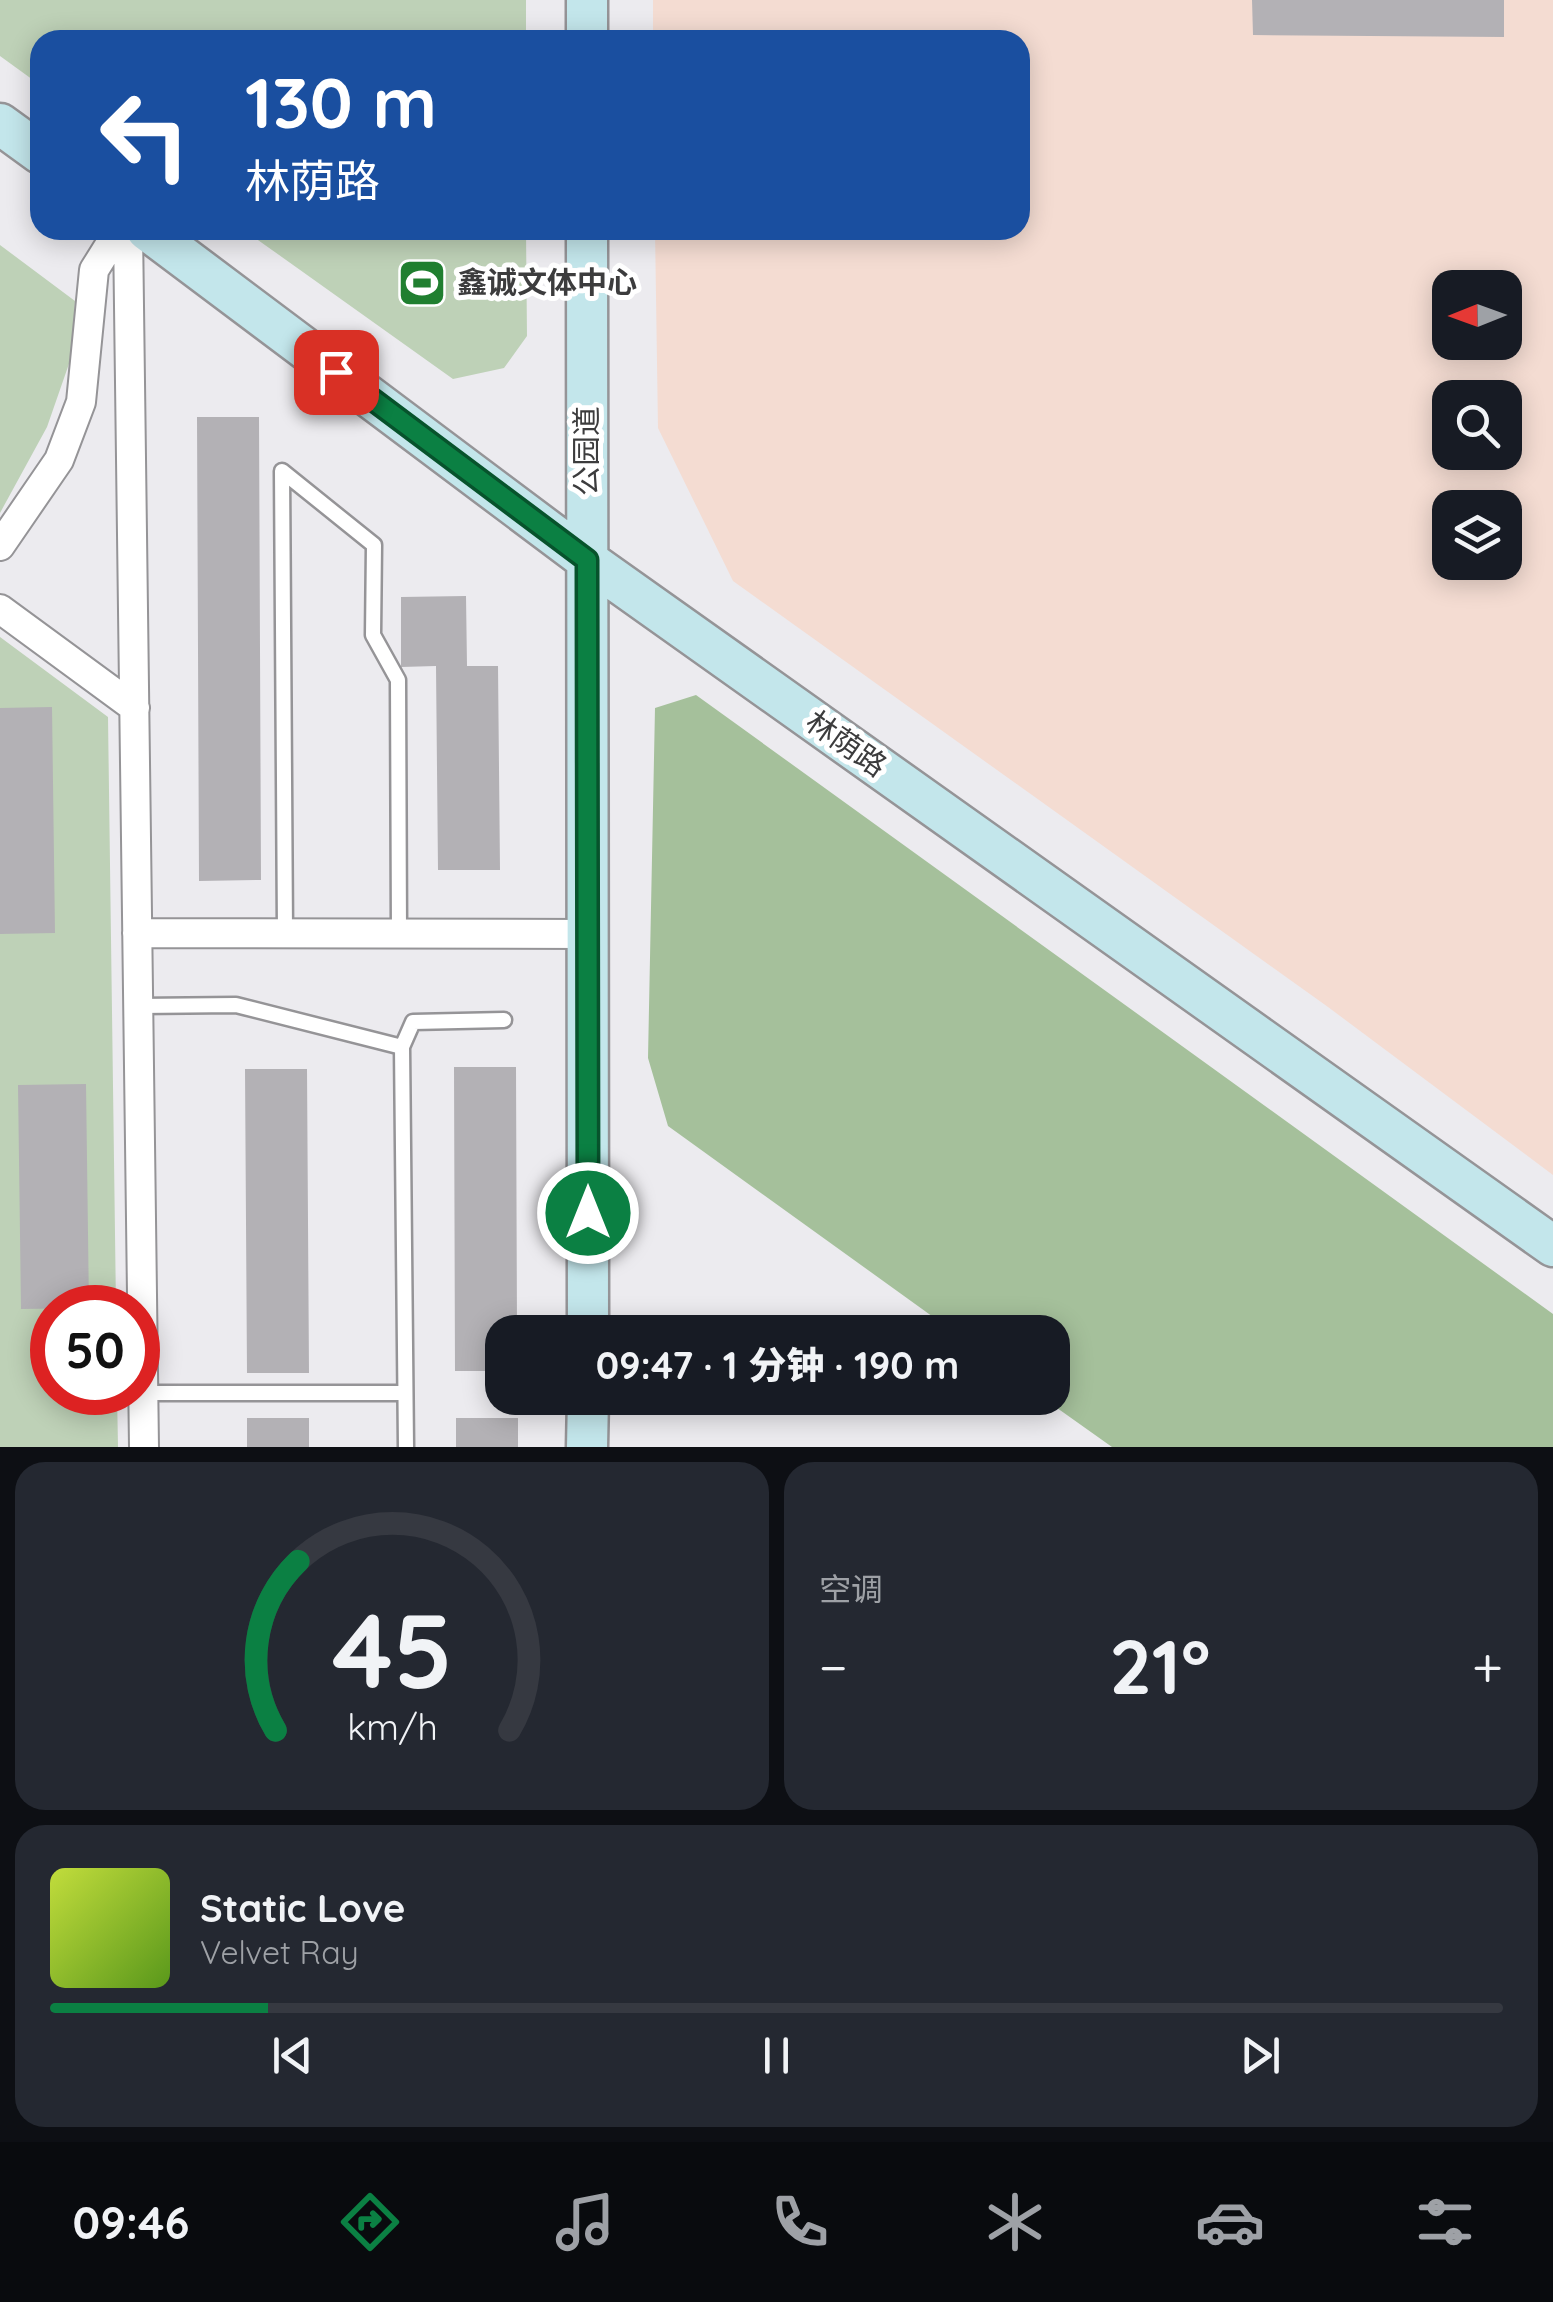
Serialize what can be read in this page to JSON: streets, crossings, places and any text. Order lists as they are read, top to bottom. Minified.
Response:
{"streets":{"main road":["公园道","林荫路"]},"crossings":[["公园道","林荫路"]],"places":{"sports":["鑫诚文体中心"]},"north":"left","page":{"turn":["130 m","林荫路"],"limit":"50","trip":"09:47 · 1 分钟 · 190 m","tile":"空调","heat":["−","21°","+"],"song":["Static Love","Velvet Ray"],"tabs":"09:46","gauge":["45","km/h"]}}
